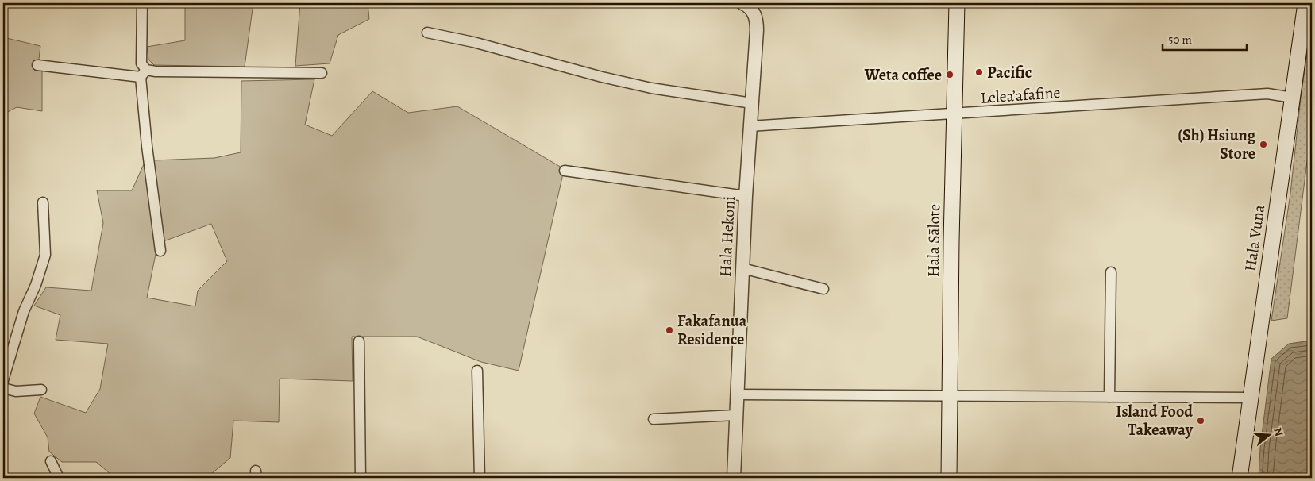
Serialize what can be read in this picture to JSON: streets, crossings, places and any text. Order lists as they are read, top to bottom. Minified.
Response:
{"streets":{"main road":["Hala Vuna","Hala Sālote"],"street":["Lelea’afafine","Hala Hekoni"]},"crossings":[["Lelea’afafine","Hala Hekoni"],["Lelea’afafine","Hala Vuna"],["Lelea’afafine","Hala Sālote"]],"places":["Pacific","Weta coffee","(Sh) Hsiung Store","Fakafanua Residence","Island Food Takeaway"],"scale_bar":"50 m","north":"right"}
